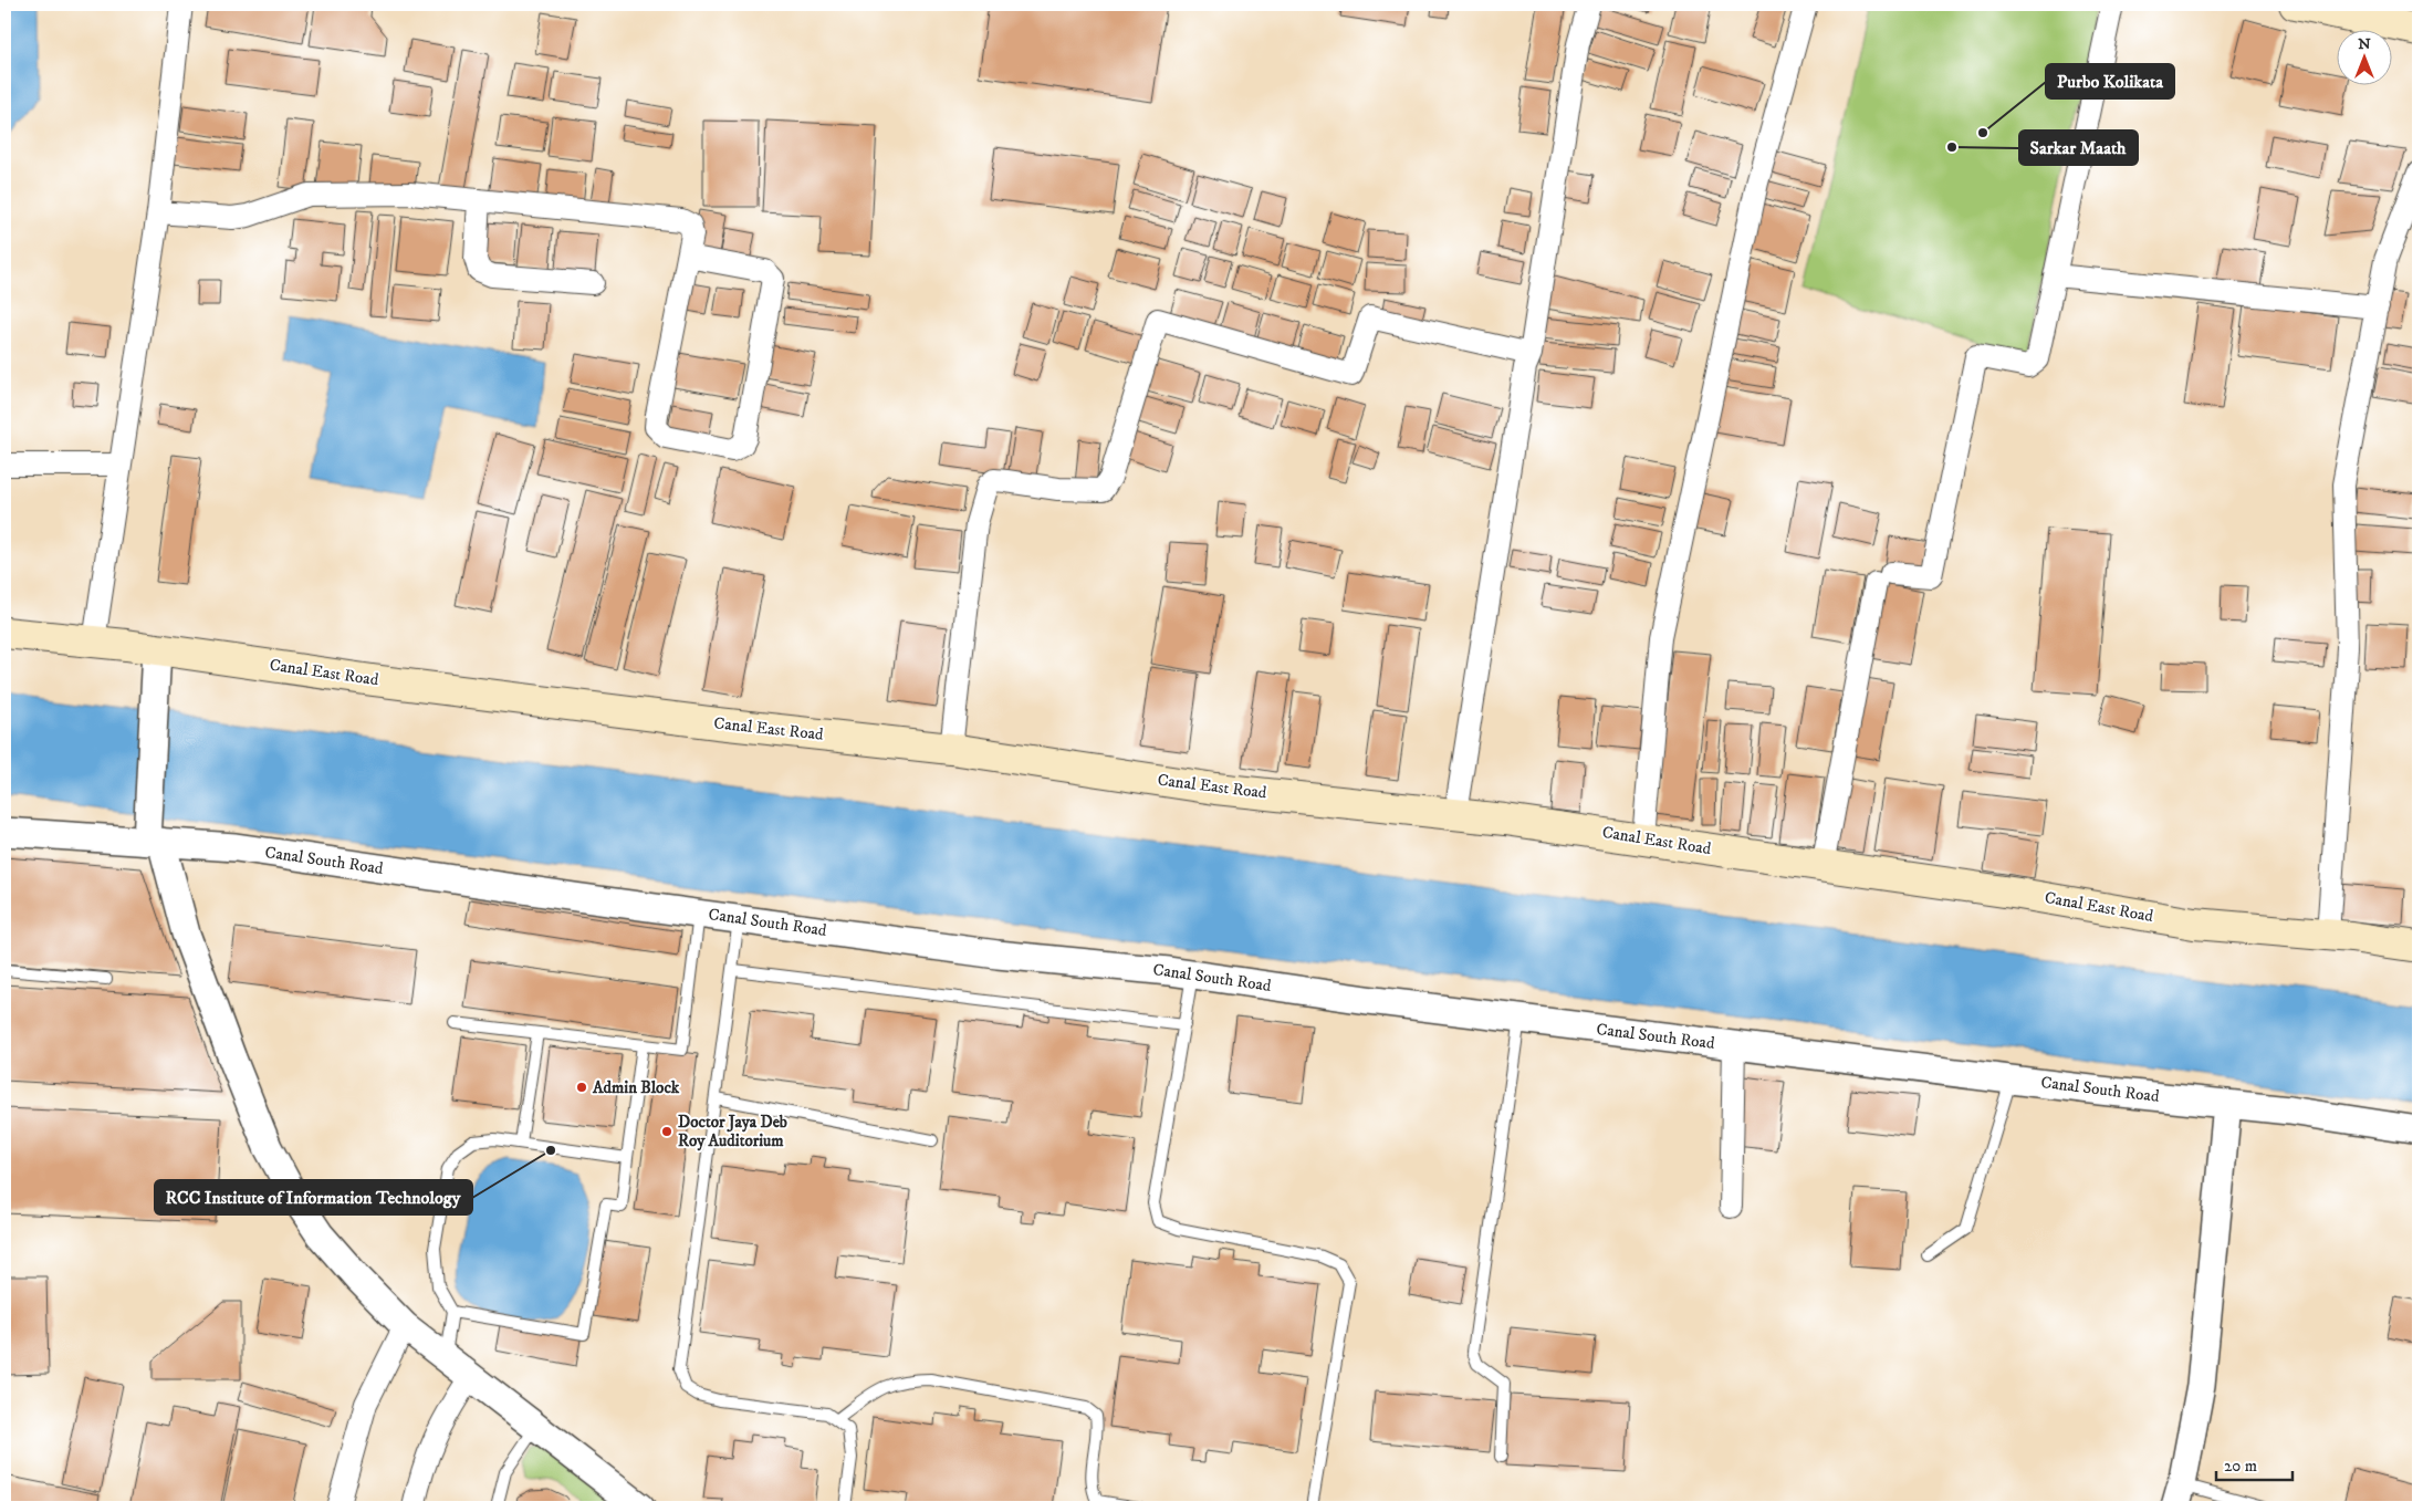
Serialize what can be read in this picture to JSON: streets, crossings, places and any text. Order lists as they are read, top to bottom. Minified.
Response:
{"streets":{"main road":["Canal East Road"],"street":["Canal South Road"]},"places":["Purbo Kolikata","Sarkar Maath","Admin Block","Doctor Jaya Deb Roy Auditorium","RCC Institute of Information Technology"],"scale_bar":"20 m","north":"top"}
